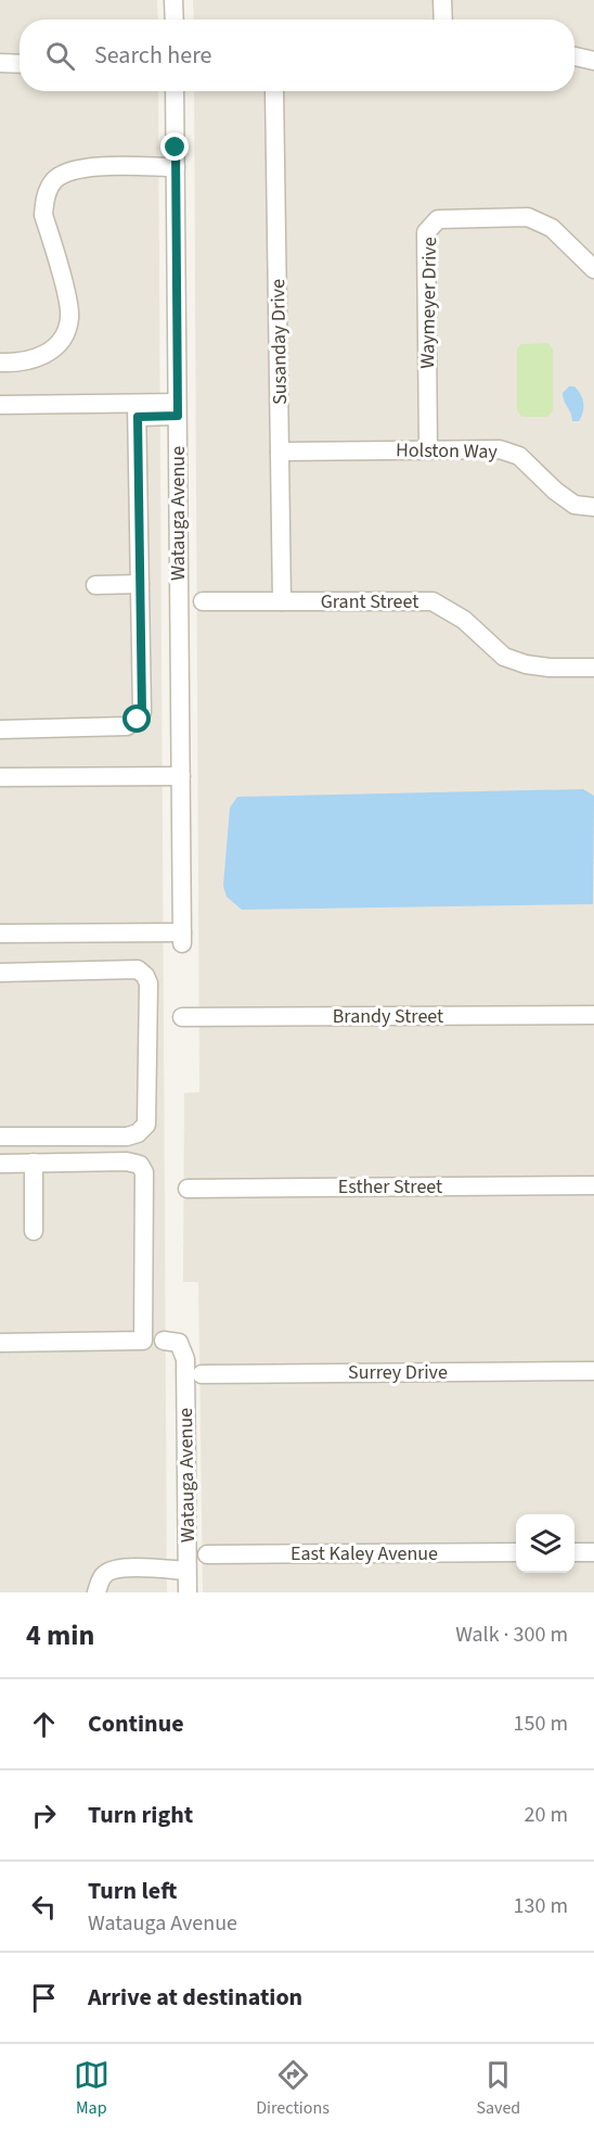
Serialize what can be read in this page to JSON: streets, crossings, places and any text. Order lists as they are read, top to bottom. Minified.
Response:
{"streets":{"street":["Waymeyer Drive","Susanday Drive","Holston Way","Watauga Avenue","Grant Street","Brandy Street","Esther Street","Surrey Drive","East Kaley Avenue"]},"crossings":[["Waymeyer Drive","Holston Way"],["Susanday Drive","Holston Way"],["Susanday Drive","Grant Street"]],"page":{"search":"Search here","heading":["4 min","Walk · 300 m"],"list":[["Continue","150 m"],["Turn right","20 m"],["Turn left","Watauga Avenue","130 m"],"Arrive at destination"],"nav":["Map","Directions","Saved"]}}
